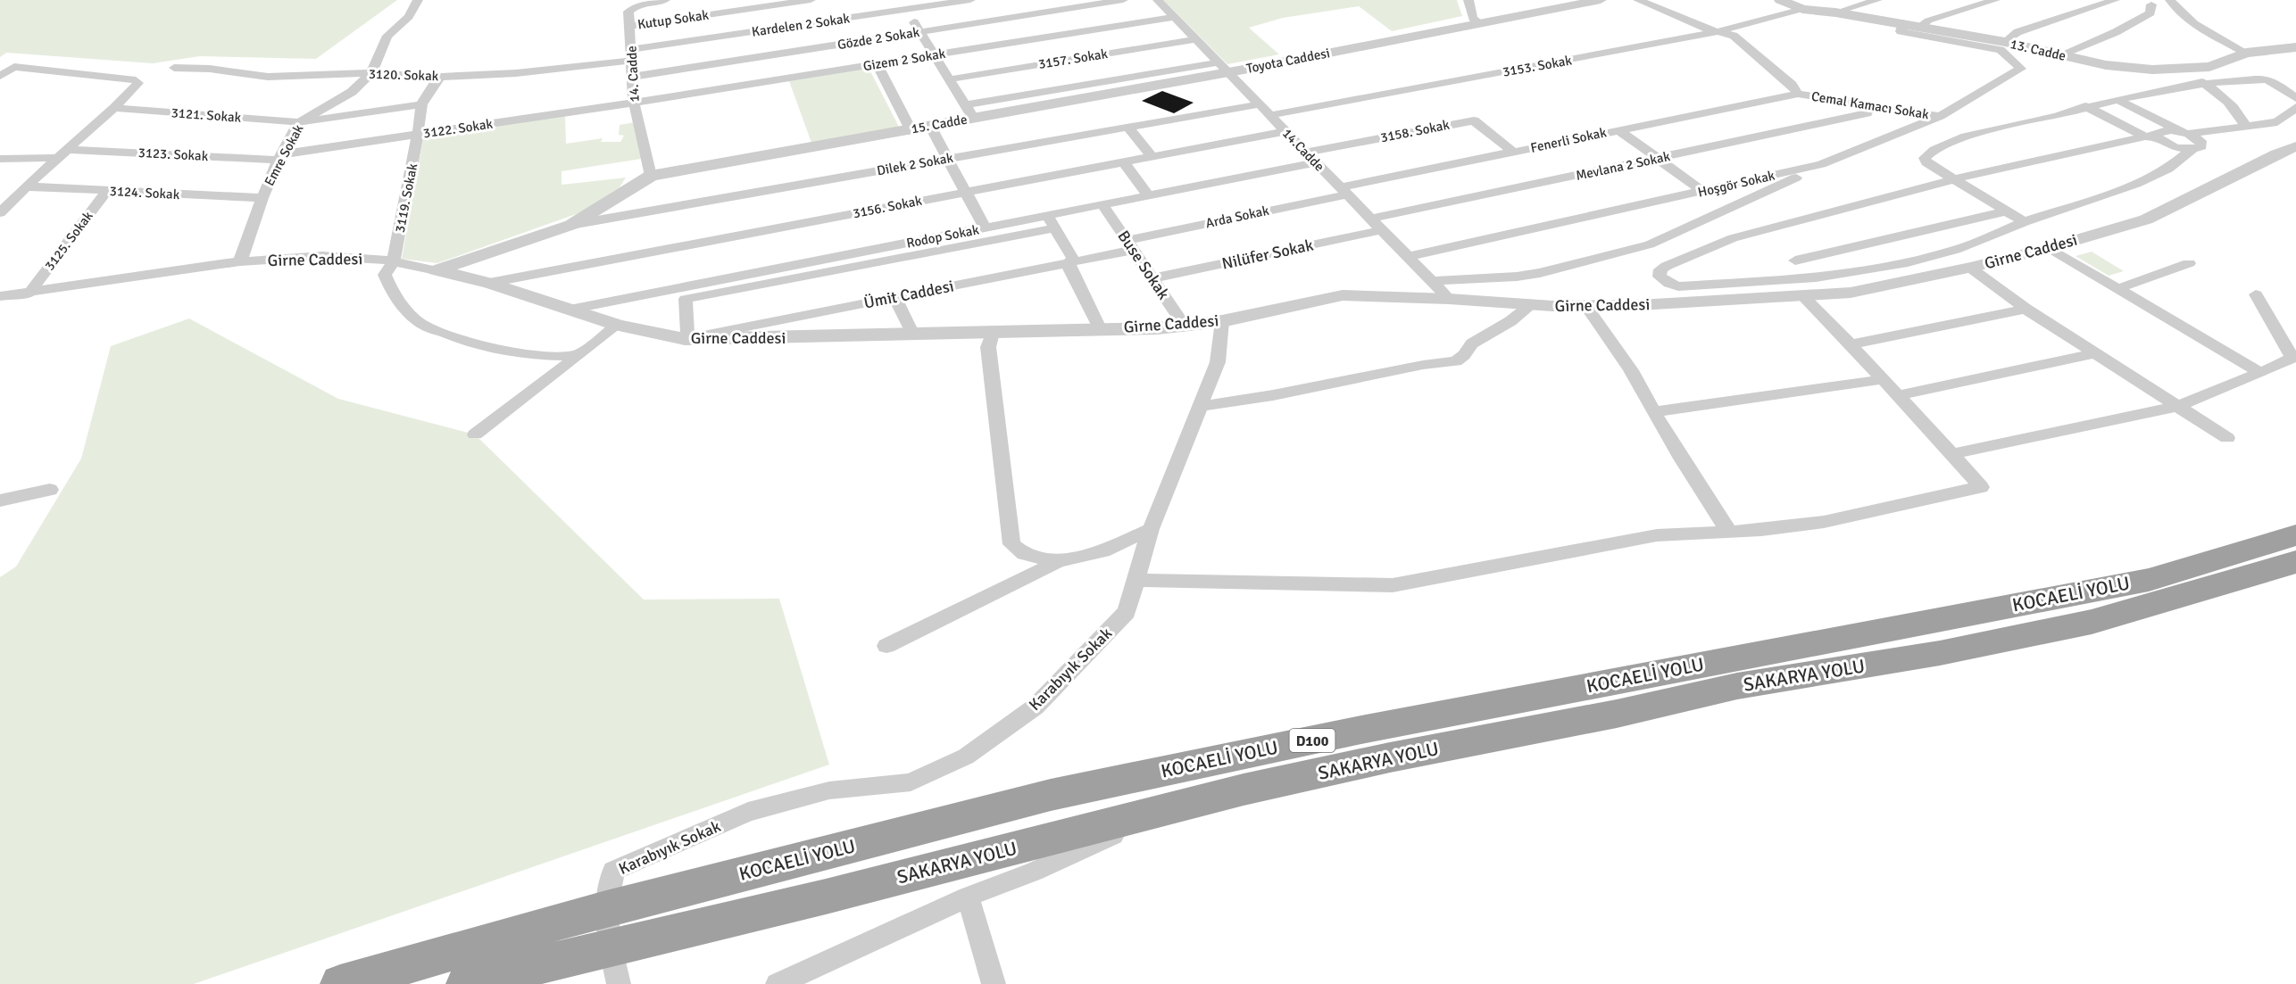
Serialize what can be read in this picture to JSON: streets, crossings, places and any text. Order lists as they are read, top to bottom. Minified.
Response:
{"streets":{"highway":["KOCAELİ YOLU","SAKARYA YOLU","D100"],"street":["Kutup Sokak","Kardelen 2 Sokak","Gözde 2 Sokak","13. Cadde","3157. Sokak","Gizem 2 Sokak","Toyota Caddesi","3153. Sokak","14. Cadde","3120. Sokak","Cemal Kamacı Sokak","3121. Sokak","15. Cadde","3122. Sokak","3158. Sokak","Fenerli Sokak","14.Cadde","3123. Sokak","Emre Sokak","Dilek 2 Sokak","Mevlana 2 Sokak","Hoşgör Sokak","3124. Sokak","3119. Sokak","3156. Sokak","Arda Sokak","Rodop Sokak","3125. Sokak","Girne Caddesi","Nilüfer Sokak","Buse Sokak","Ümit Caddesi","Karabıyık Sokak"]},"crossings":[["Kutup Sokak","14. Cadde"],["Kardelen 2 Sokak","14. Cadde"],["Kardelen 2 Sokak","3120. Sokak"],["Gözde 2 Sokak","Gizem 2 Sokak"],["Gözde 2 Sokak","14. Cadde"],["13. Cadde","3153. Sokak"],["13. Cadde","Hoşgör Sokak"],["3157. Sokak","Gizem 2 Sokak"],["3157. Sokak","15. Cadde"],["3157. Sokak","14.Cadde"],["Gizem 2 Sokak","14. Cadde"],["Gizem 2 Sokak","3122. Sokak"],["Gizem 2 Sokak","14.Cadde"],["Toyota Caddesi","15. Cadde"],["Toyota Caddesi","14.Cadde"],["3153. Sokak","Cemal Kamacı Sokak"],["3153. Sokak","14.Cadde"],["14. Cadde","3120. Sokak"],["14. Cadde","15. Cadde"],["14. Cadde","3122. Sokak"],["3120. Sokak","Emre Sokak"],["Cemal Kamacı Sokak","Fenerli Sokak"],["Cemal Kamacı Sokak","Mevlana 2 Sokak"],["Cemal Kamacı Sokak","Hoşgör Sokak"],["3121. Sokak","Emre Sokak"],["3121. Sokak","3119. Sokak"],["15. Cadde","14.Cadde"],["3122. Sokak","3123. Sokak"],["3122. Sokak","Emre Sokak"],["3122. Sokak","3119. Sokak"],["3158. Sokak","Fenerli Sokak"],["3158. Sokak","14.Cadde"],["Fenerli Sokak","14.Cadde"],["Fenerli Sokak","Arda Sokak"],["14.Cadde","Dilek 2 Sokak"],["14.Cadde","Mevlana 2 Sokak"],["14.Cadde","Hoşgör Sokak"],["14.Cadde","3156. Sokak"],["14.Cadde","Arda Sokak"],["14.Cadde","Rodop Sokak"],["14.Cadde","Girne Caddesi"],["14.Cadde","Nilüfer Sokak"],["3123. Sokak","Emre Sokak"],["Emre Sokak","3124. Sokak"],["Emre Sokak","Girne Caddesi"],["3124. Sokak","3125. Sokak"],["3119. Sokak","Girne Caddesi"],["3156. Sokak","Girne Caddesi"],["Arda Sokak","Buse Sokak"],["Arda Sokak","Ümit Caddesi"],["Rodop Sokak","Girne Caddesi"],["Rodop Sokak","Buse Sokak"],["3125. Sokak","Girne Caddesi"],["Girne Caddesi","Buse Sokak"],["Girne Caddesi","Ümit Caddesi"],["Girne Caddesi","Karabıyık Sokak"],["Nilüfer Sokak","Buse Sokak"],["Buse Sokak","Ümit Caddesi"],["KOCAELİ YOLU","Karabıyık Sokak"],["KOCAELİ YOLU","SAKARYA YOLU"]]}
